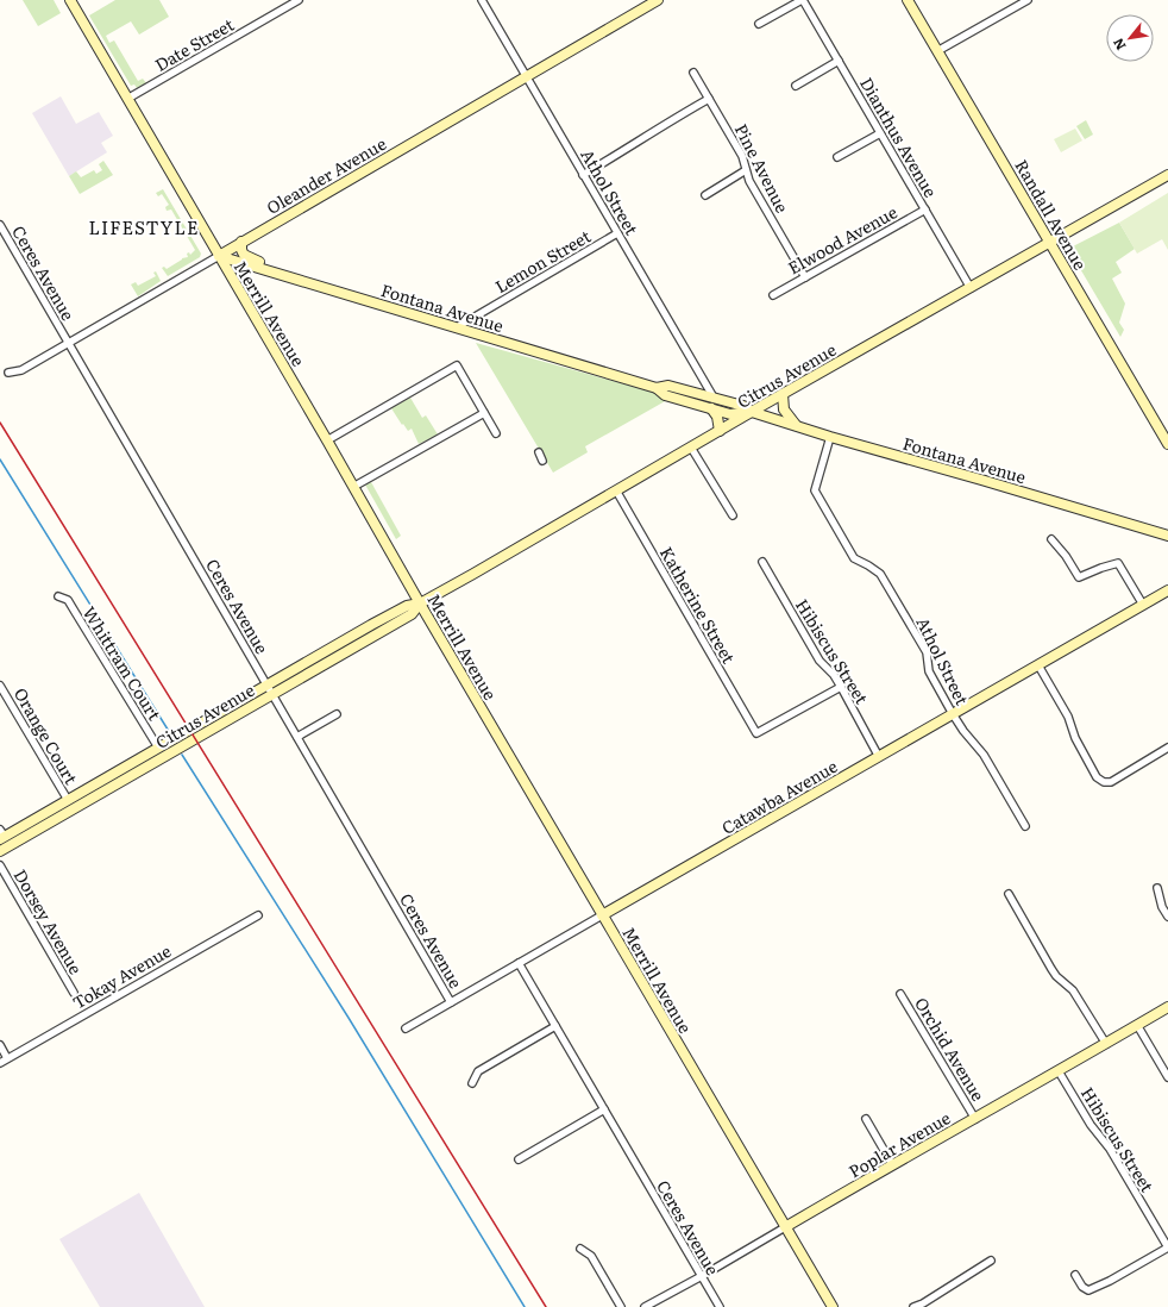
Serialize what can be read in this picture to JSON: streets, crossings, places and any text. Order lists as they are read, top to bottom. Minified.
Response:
{"streets":{"main road":["Oleander Avenue","Randall Avenue","Fontana Avenue","Merrill Avenue","Citrus Avenue","Catawba Avenue","Poplar Avenue"],"street":["Date Street","Dianthus Avenue","Pine Avenue","Athol Street","Elwood Avenue","Lemon Street","Ceres Avenue","Katherine Street","Hibiscus Street","Whittram Court","Orange Court","Dorsey Avenue","Tokay Avenue","Orchid Avenue"]},"crossings":[["Date Street","Merrill Avenue"],["Dianthus Avenue","Elwood Avenue"],["Dianthus Avenue","Citrus Avenue"],["Pine Avenue","Elwood Avenue"],["Oleander Avenue","Athol Street"],["Oleander Avenue","Ceres Avenue"],["Oleander Avenue","Fontana Avenue"],["Oleander Avenue","Merrill Avenue"],["Athol Street","Lemon Street"],["Athol Street","Fontana Avenue"],["Athol Street","Catawba Avenue"],["Randall Avenue","Citrus Avenue"],["Lemon Street","Fontana Avenue"],["Ceres Avenue","Citrus Avenue"],["Ceres Avenue","Catawba Avenue"],["Ceres Avenue","Poplar Avenue"],["Fontana Avenue","Merrill Avenue"],["Fontana Avenue","Citrus Avenue"],["Merrill Avenue","Citrus Avenue"],["Merrill Avenue","Catawba Avenue"],["Merrill Avenue","Poplar Avenue"],["Citrus Avenue","Katherine Street"],["Citrus Avenue","Whittram Court"],["Citrus Avenue","Orange Court"],["Katherine Street","Hibiscus Street"],["Hibiscus Street","Catawba Avenue"],["Hibiscus Street","Poplar Avenue"],["Orchid Avenue","Poplar Avenue"]],"districts":["LIFESTYLE"],"north":"bottom left"}
